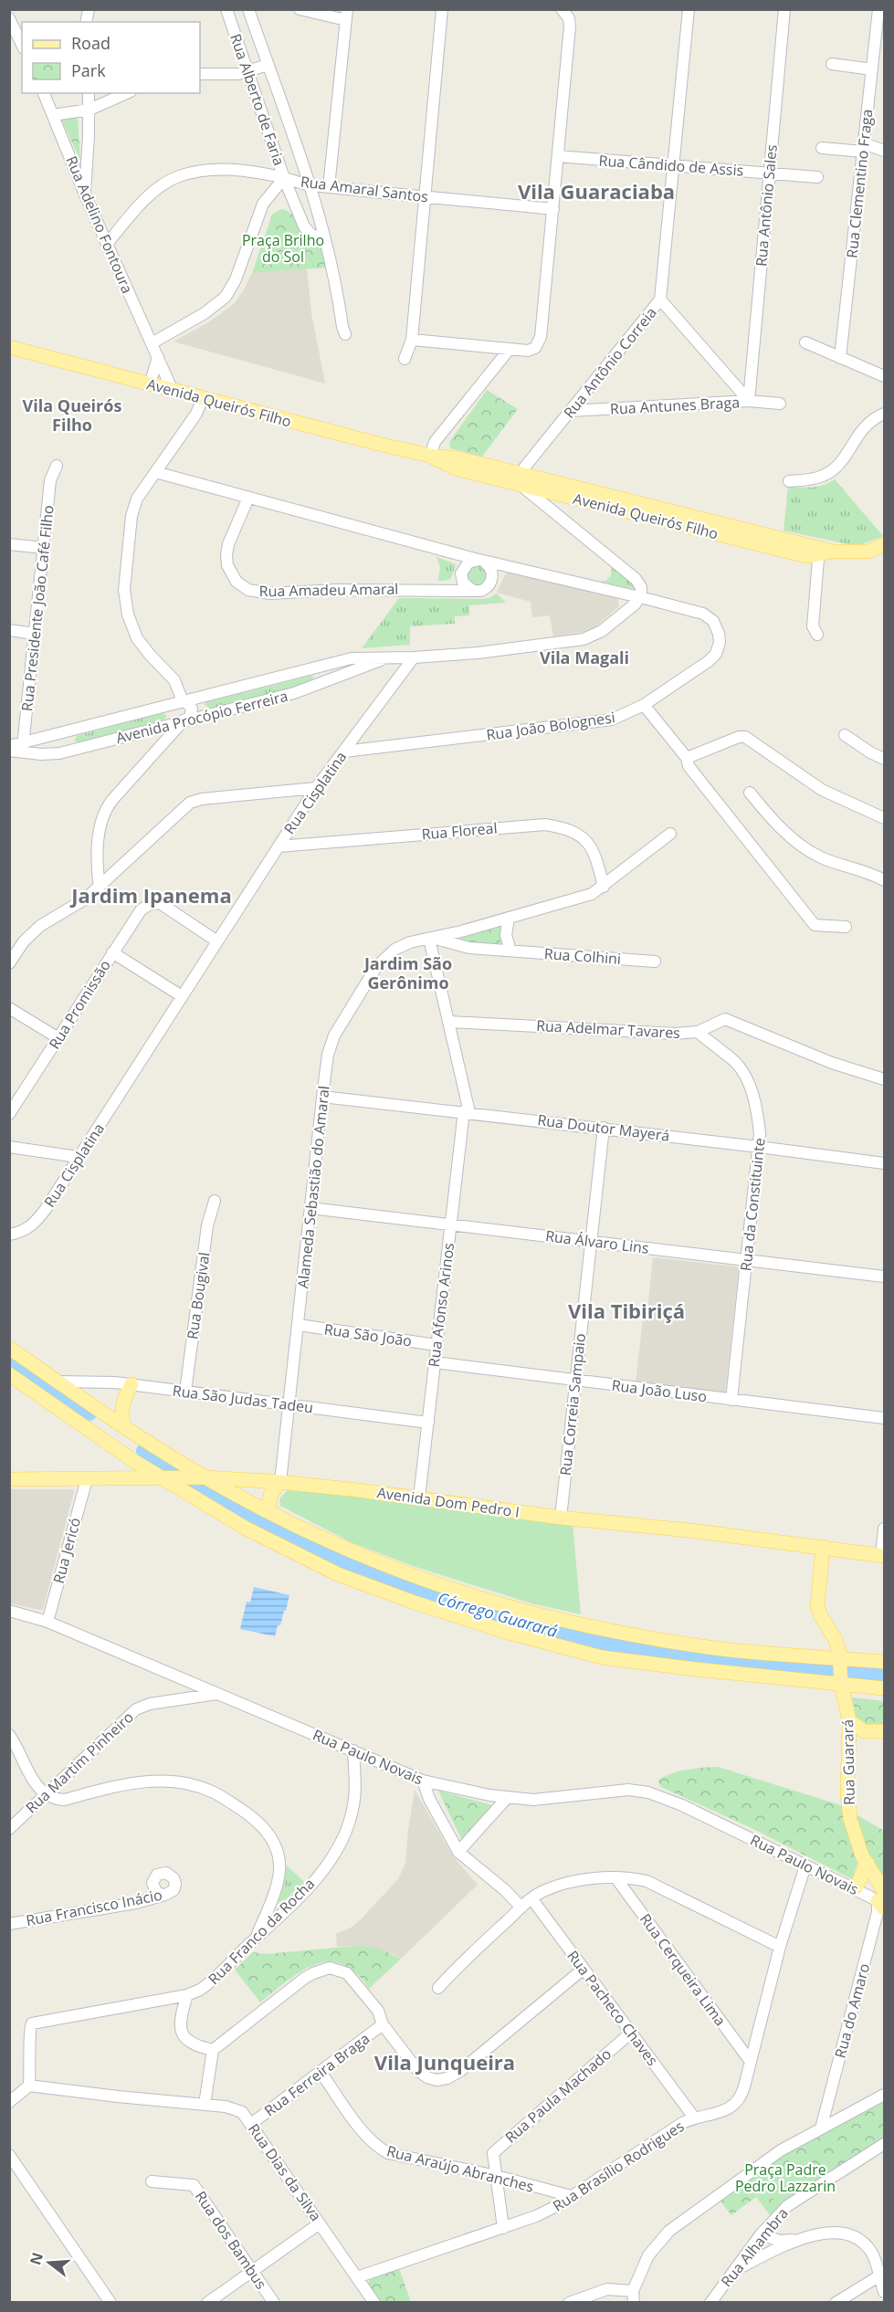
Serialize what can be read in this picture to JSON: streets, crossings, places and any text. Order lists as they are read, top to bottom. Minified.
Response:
{"streets":{"main road":["Avenida Queirós Filho","Avenida Dom Pedro I","Rua Guarará"],"street":["Rua Alberto de Faria","Rua Cândido de Assis","Rua Clementino Fraga","Rua Amaral Santos","Rua Antônio Sales","Rua Adelino Fontoura","Rua Antônio Correia","Rua Antunes Braga","Rua Amadeu Amaral","Rua Presidente João Café Filho","Avenida Procópio Ferreira","Rua João Bolognesi","Rua Cisplatina","Rua Floreal","Rua Colhini","Rua Promissão","Rua Adelmar Tavares","Rua Doutor Mayerá","Alameda Sebastião do Amaral","Rua da Constituinte","Rua Álvaro Lins","Rua Bougival","Rua Afonso Arinos","Rua São João","Rua João Luso","Rua São Judas Tadeu","Rua Correia Sampaio","Rua Jericó","Rua Paulo Novais","Rua Martim Pinheiro","Rua Francisco Inácio","Rua Franco da Rocha","Rua Cerqueira Lima","Rua Pacheco Chaves","Rua do Amaro","Rua Ferreira Braga","Rua Paula Machado","Rua Brasílio Rodrigues","Rua Araújo Abranches","Rua Dias da Silva","Rua dos Bambus","Rua Alhambra"]},"crossings":[["Rua Alberto de Faria","Rua Amaral Santos"],["Rua Cândido de Assis","Rua Antônio Sales"],["Rua Cândido de Assis","Rua Antônio Correia"],["Rua Amaral Santos","Rua Adelino Fontoura"],["Rua Antônio Sales","Rua Antunes Braga"],["Rua Adelino Fontoura","Avenida Queirós Filho"],["Rua Antônio Correia","Avenida Queirós Filho"],["Rua Antônio Correia","Rua Antunes Braga"],["Rua Amadeu Amaral","Rua João Bolognesi"],["Rua Presidente João Café Filho","Avenida Procópio Ferreira"],["Avenida Procópio Ferreira","Rua Cisplatina"],["Rua João Bolognesi","Rua Cisplatina"],["Rua Cisplatina","Rua Floreal"],["Rua Cisplatina","Rua Promissão"],["Rua Floreal","Alameda Sebastião do Amaral"],["Rua Colhini","Alameda Sebastião do Amaral"],["Rua Colhini","Rua Afonso Arinos"],["Rua Adelmar Tavares","Rua da Constituinte"],["Rua Adelmar Tavares","Rua Afonso Arinos"],["Rua Doutor Mayerá","Alameda Sebastião do Amaral"],["Rua Doutor Mayerá","Rua da Constituinte"],["Rua Doutor Mayerá","Rua Afonso Arinos"],["Rua Doutor Mayerá","Rua Correia Sampaio"],["Alameda Sebastião do Amaral","Rua Álvaro Lins"],["Alameda Sebastião do Amaral","Rua Afonso Arinos"],["Alameda Sebastião do Amaral","Rua São João"],["Alameda Sebastião do Amaral","Rua São Judas Tadeu"],["Alameda Sebastião do Amaral","Avenida Dom Pedro I"],["Rua da Constituinte","Rua Álvaro Lins"],["Rua da Constituinte","Rua João Luso"],["Rua Álvaro Lins","Rua Afonso Arinos"],["Rua Álvaro Lins","Rua Correia Sampaio"],["Rua Bougival","Rua São Judas Tadeu"],["Rua Afonso Arinos","Rua São João"],["Rua Afonso Arinos","Rua João Luso"],["Rua Afonso Arinos","Rua São Judas Tadeu"],["Rua Afonso Arinos","Avenida Dom Pedro I"],["Rua João Luso","Rua Correia Sampaio"],["Rua Correia Sampaio","Avenida Dom Pedro I"],["Avenida Dom Pedro I","Rua Jericó"],["Avenida Dom Pedro I","Rua Guarará"],["Rua Jericó","Rua Paulo Novais"],["Rua Paulo Novais","Rua Martim Pinheiro"],["Rua Paulo Novais","Rua Guarará"],["Rua Paulo Novais","Rua Franco da Rocha"],["Rua Paulo Novais","Rua do Amaro"],["Rua Paulo Novais","Rua Brasílio Rodrigues"],["Rua Guarará","Rua do Amaro"],["Rua Franco da Rocha","Rua Dias da Silva"],["Rua Cerqueira Lima","Rua Brasílio Rodrigues"],["Rua Pacheco Chaves","Rua Paula Machado"],["Rua Pacheco Chaves","Rua Brasílio Rodrigues"],["Rua Ferreira Braga","Rua Araújo Abranches"],["Rua Ferreira Braga","Rua Dias da Silva"],["Rua Paula Machado","Rua Brasílio Rodrigues"],["Rua Paula Machado","Rua Araújo Abranches"],["Rua Brasílio Rodrigues","Rua Araújo Abranches"],["Rua Brasílio Rodrigues","Rua Dias da Silva"]],"districts":["Vila Guaraciaba","Vila Queirós Filho","Vila Magali","Jardim Ipanema","Jardim São Gerônimo","Vila Tibiriçá","Vila Junqueira"],"water":["Córrego Guarará"],"parks":["Praça Brilho do Sol","Praça Padre Pedro Lazzarin"],"legend":["Road","Park"],"north":"left"}
